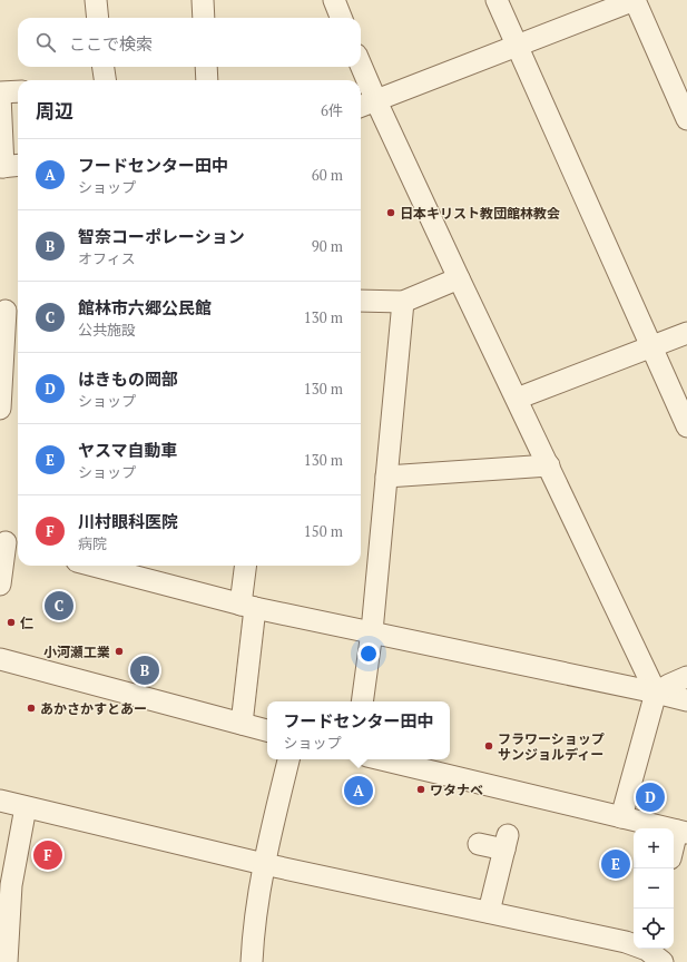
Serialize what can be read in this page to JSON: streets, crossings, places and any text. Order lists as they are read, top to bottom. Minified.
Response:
{"places":["日本キリスト教団館林教会","仁","小河瀬工業","あかさかすとあー","フラワーショップ サンジョルディー","ワタナベ"],"page":{"search":"ここで検索","heading":["周辺","6件"],"list":[{"mark":"A","name":"フードセンター田中","note":"ショップ","value":"60 m"},{"mark":"B","name":"智奈コーポレーション","note":"オフィス","value":"90 m"},{"mark":"C","name":"館林市六郷公民館","note":"公共施設","value":"130 m"},{"mark":"D","name":"はきもの岡部","note":"ショップ","value":"130 m"},{"mark":"E","name":"ヤスマ自動車","note":"ショップ","value":"130 m"},{"mark":"F","name":"川村眼科医院","note":"病院","value":"150 m"}],"pins":["C","B","A","D","F","E"],"popup":["フードセンター田中","ショップ"],"map_buttons":["+","−"]}}
